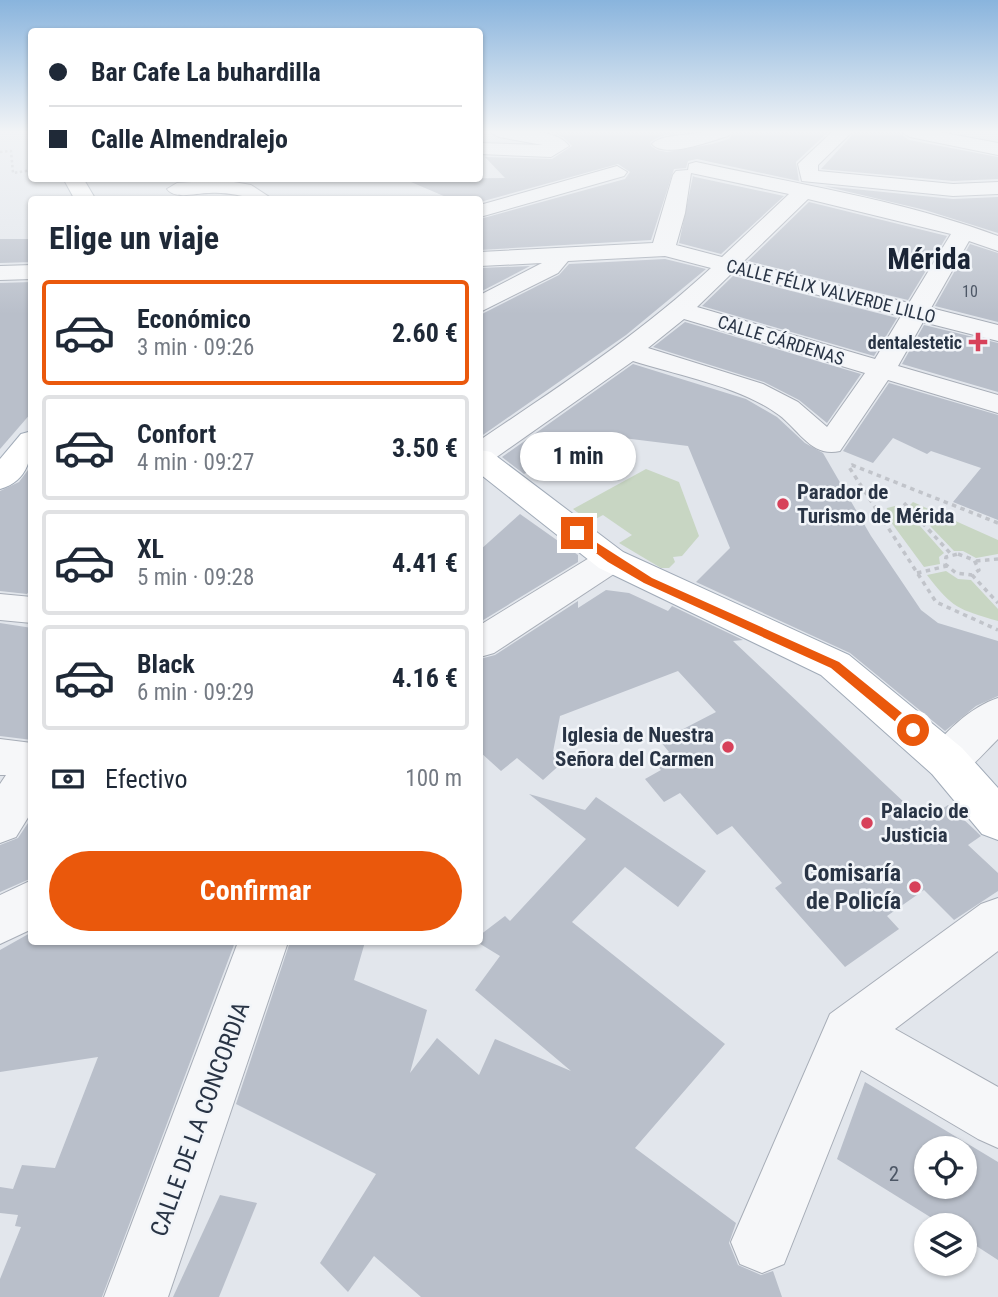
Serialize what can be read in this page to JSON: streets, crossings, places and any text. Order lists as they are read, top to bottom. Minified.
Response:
{"streets":{"street":["CALLE FÉLIX VALVERDE LILLO","CALLE CÁRDENAS","CALLE DE LA CONCORDIA"]},"districts":["Mérida"],"places":{"health":["dentalestetic"],"other":["Parador de Turismo de Mérida","Iglesia de Nuestra Señora del Carmen","Palacio de Justicia","Comisaría de Policía"]},"house_numbers":["10","2"],"page":{"banner":["Bar Cafe La buhardilla","Calle Almendralejo"],"heading":"Elige un viaje","list":[{"name":"Económico","note":"3 min · 09:26","value":"2.60 €"},{"name":"Confort","note":"4 min · 09:27","value":"3.50 €"},{"name":"XL","note":"5 min · 09:28","value":"4.41 €"},{"name":"Black","note":"6 min · 09:29","value":"4.16 €"}],"bubble":"1 min","pay":["Efectivo","100 m"],"buttons":"Confirmar"}}
